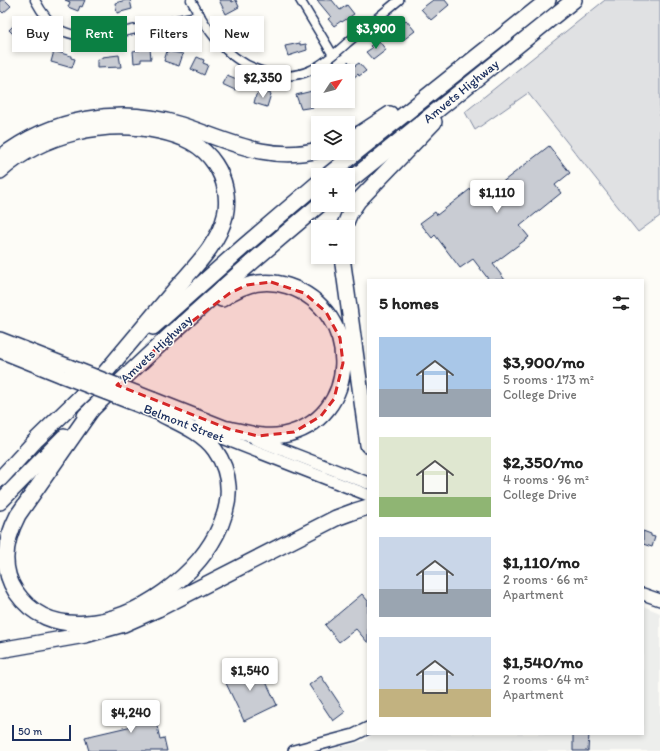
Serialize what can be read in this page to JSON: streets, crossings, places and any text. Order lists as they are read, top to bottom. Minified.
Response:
{"streets":{"highway":["Amvets Highway","Belmont Street"]},"scale_bar":"50 m","north":"top right","page":{"price":["$3,900","$2,350","$1,110","$1,540","$4,240"],"chip":["Buy","Rent","Filters","New"],"map_buttons":["+","−"],"heading":"5 homes","list":[{"name":"$3,900/mo","note":"5 rooms · 173 m² · College Drive"},{"name":"$2,350/mo","note":"4 rooms · 96 m² · College Drive"},{"name":"$1,110/mo","note":"2 rooms · 66 m² · Apartment"},{"name":"$1,540/mo","note":"2 rooms · 64 m² · Apartment"}],"scale":"50 m"}}
